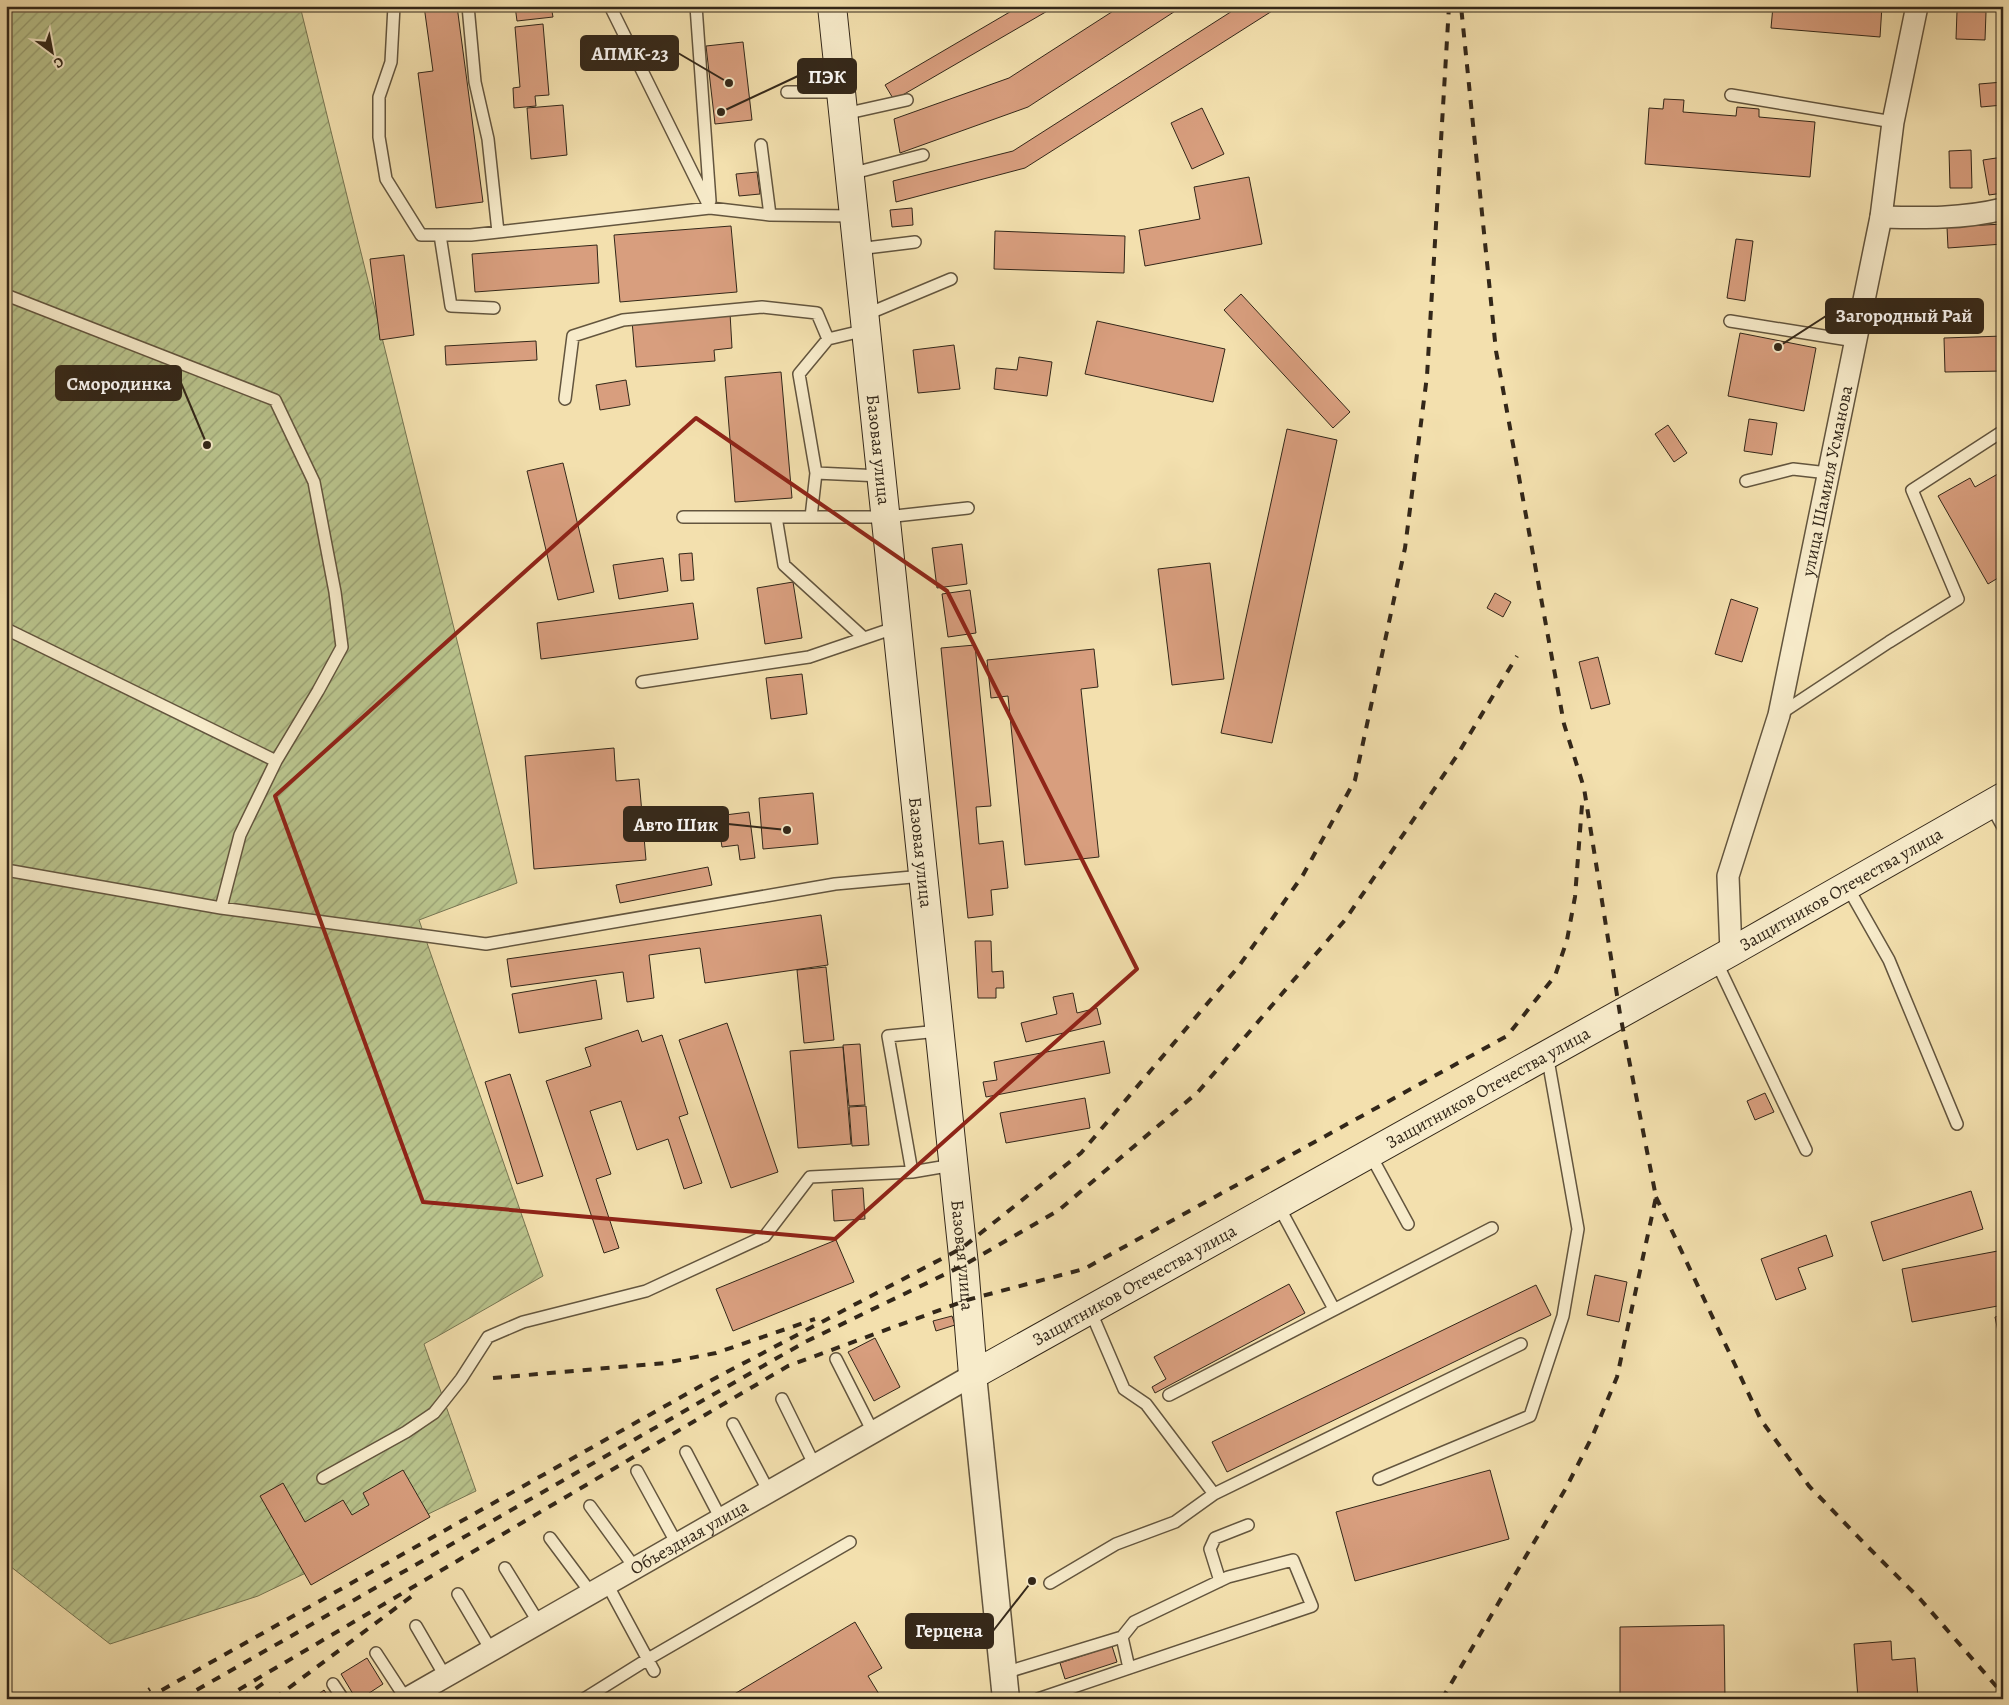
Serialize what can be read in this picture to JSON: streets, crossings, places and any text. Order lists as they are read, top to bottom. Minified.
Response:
{"streets":{"main road":["Базовая улица","Защитников Отечества улица"],"street":["улица Шамиля Усманова","Объездная улица"]},"crossings":[["Базовая улица","Защитников Отечества улица"],["Базовая улица","Объездная улица"],["улица Шамиля Усманова","Защитников Отечества улица"],["Защитников Отечества улица","Объездная улица"]],"places":["АПМК-23","ПЭК","Загородный Рай","Смородинка","Авто Шик","Герцена"],"north":"bottom right"}
